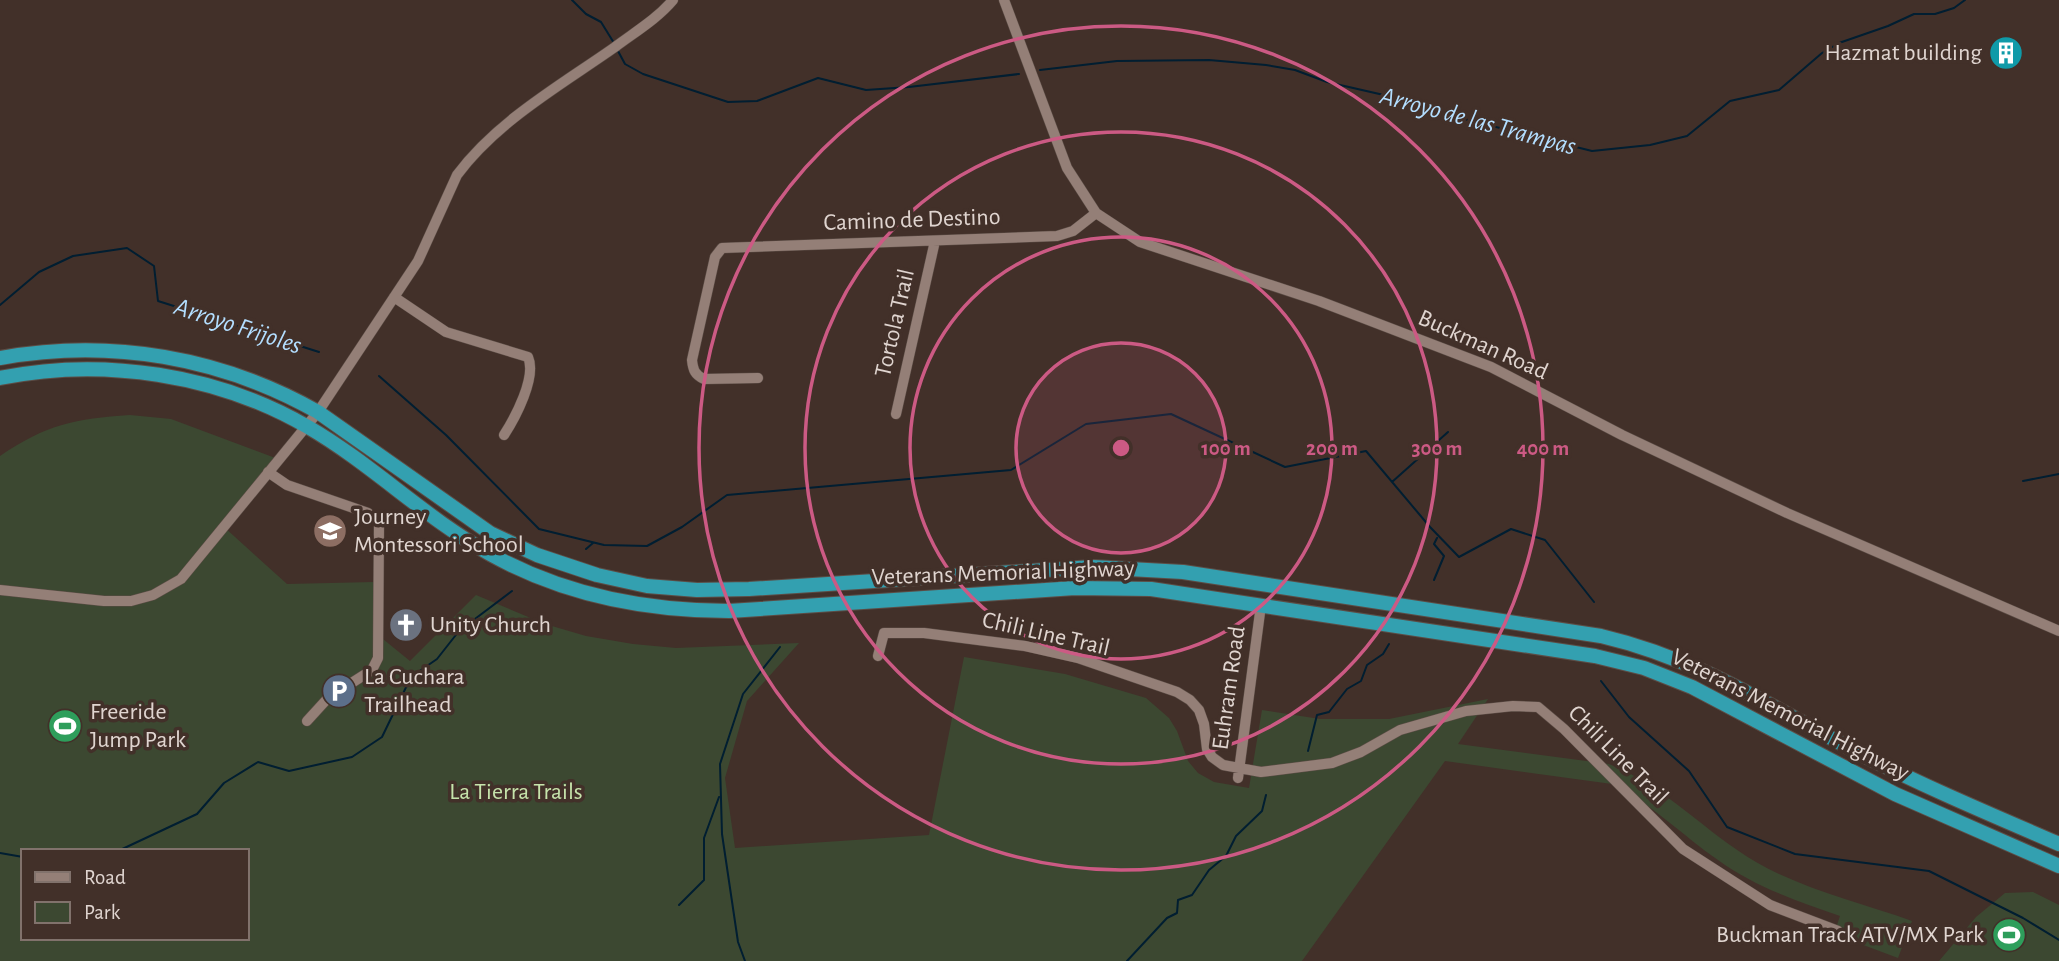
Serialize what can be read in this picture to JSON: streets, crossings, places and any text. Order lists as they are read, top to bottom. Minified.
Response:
{"streets":{"highway":["Veterans Memorial Highway"],"street":["Camino de Destino","Tortola Trail","Buckman Road","Chili Line Trail","Euhram Road"]},"crossings":[["Camino de Destino","Tortola Trail"],["Camino de Destino","Buckman Road"],["Veterans Memorial Highway","Euhram Road"],["Chili Line Trail","Euhram Road"]],"water":["Arroyo de las Trampas","Arroyo Frijoles"],"parks":["La Tierra Trails"],"places":{"building":["Hazmat building"],"school or university":["Journey Montessori School"],"church":["Unity Church"],"parking":["La Cuchara Trailhead"],"sports":["Freeride Jump Park","Buckman Track ATV/MX Park"]},"legend":["Road","Park"],"rings":["100 m","200 m","300 m","400 m"]}
